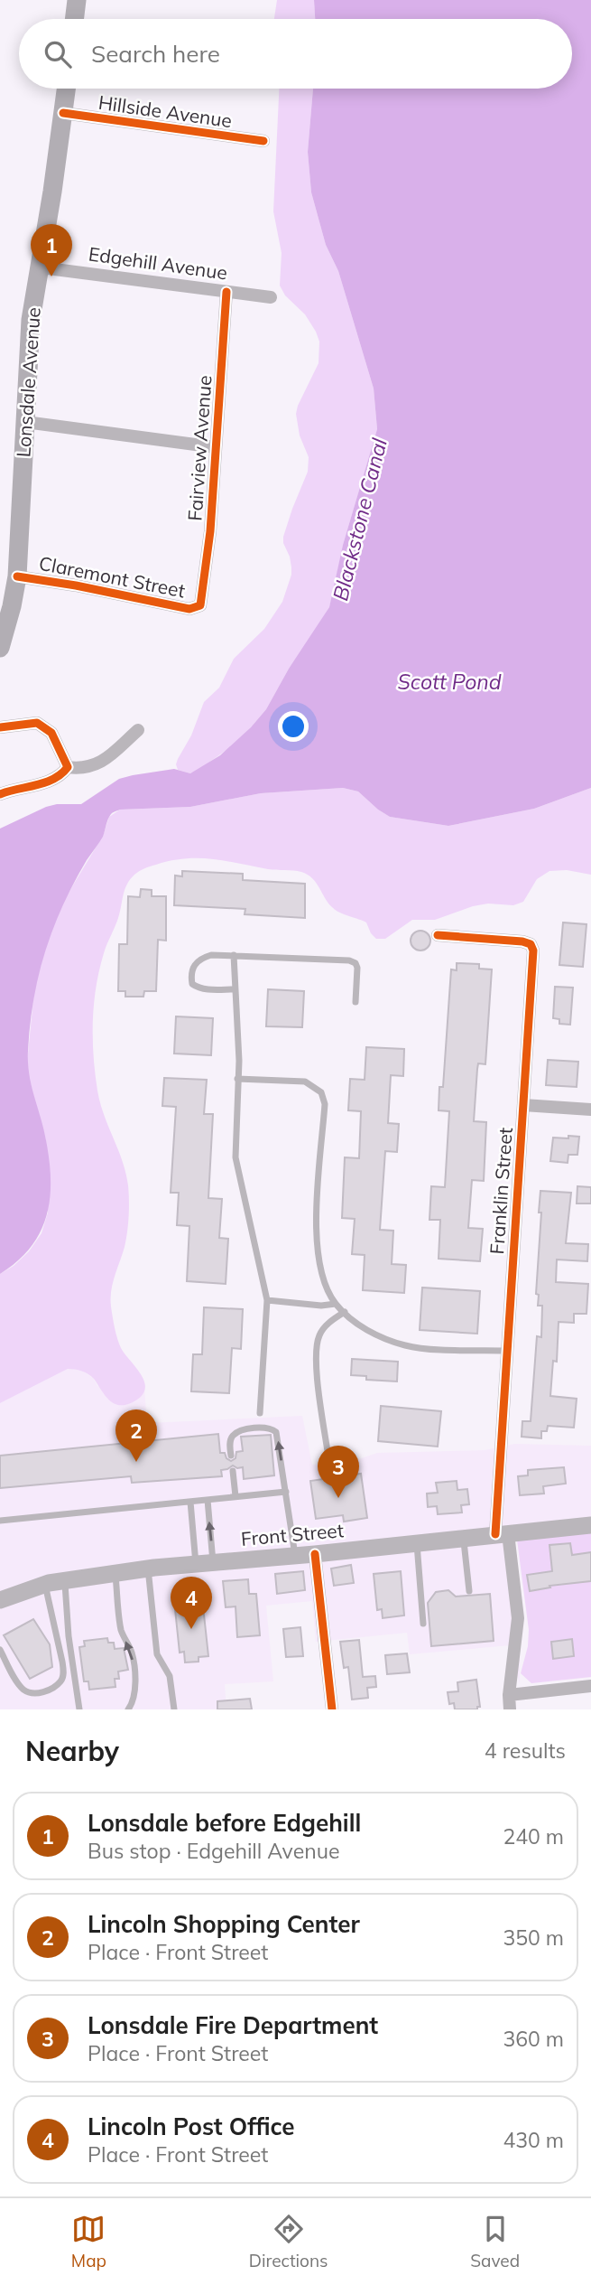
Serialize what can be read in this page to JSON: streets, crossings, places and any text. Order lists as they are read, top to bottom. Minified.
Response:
{"streets":{"main road":["Lonsdale Avenue","Front Street"],"street":["Hillside Avenue","Edgehill Avenue","Fairview Avenue","Claremont Street","Franklin Street"]},"crossings":[["Hillside Avenue","Lonsdale Avenue"],["Edgehill Avenue","Lonsdale Avenue"],["Edgehill Avenue","Fairview Avenue"],["Lonsdale Avenue","Claremont Street"],["Fairview Avenue","Claremont Street"],["Franklin Street","Front Street"]],"water":["Blackstone Canal","Scott Pond"],"page":{"search":"Search here","pins":["1","2","3","4"],"heading":["Nearby","4 results"],"list":[{"mark":"1","name":"Lonsdale before Edgehill","note":"Bus stop · Edgehill Avenue","value":"240 m"},{"mark":"2","name":"Lincoln Shopping Center","note":"Place · Front Street","value":"350 m"},{"mark":"3","name":"Lonsdale Fire Department","note":"Place · Front Street","value":"360 m"},{"mark":"4","name":"Lincoln Post Office","note":"Place · Front Street","value":"430 m"}],"nav":["Map","Directions","Saved"]}}
